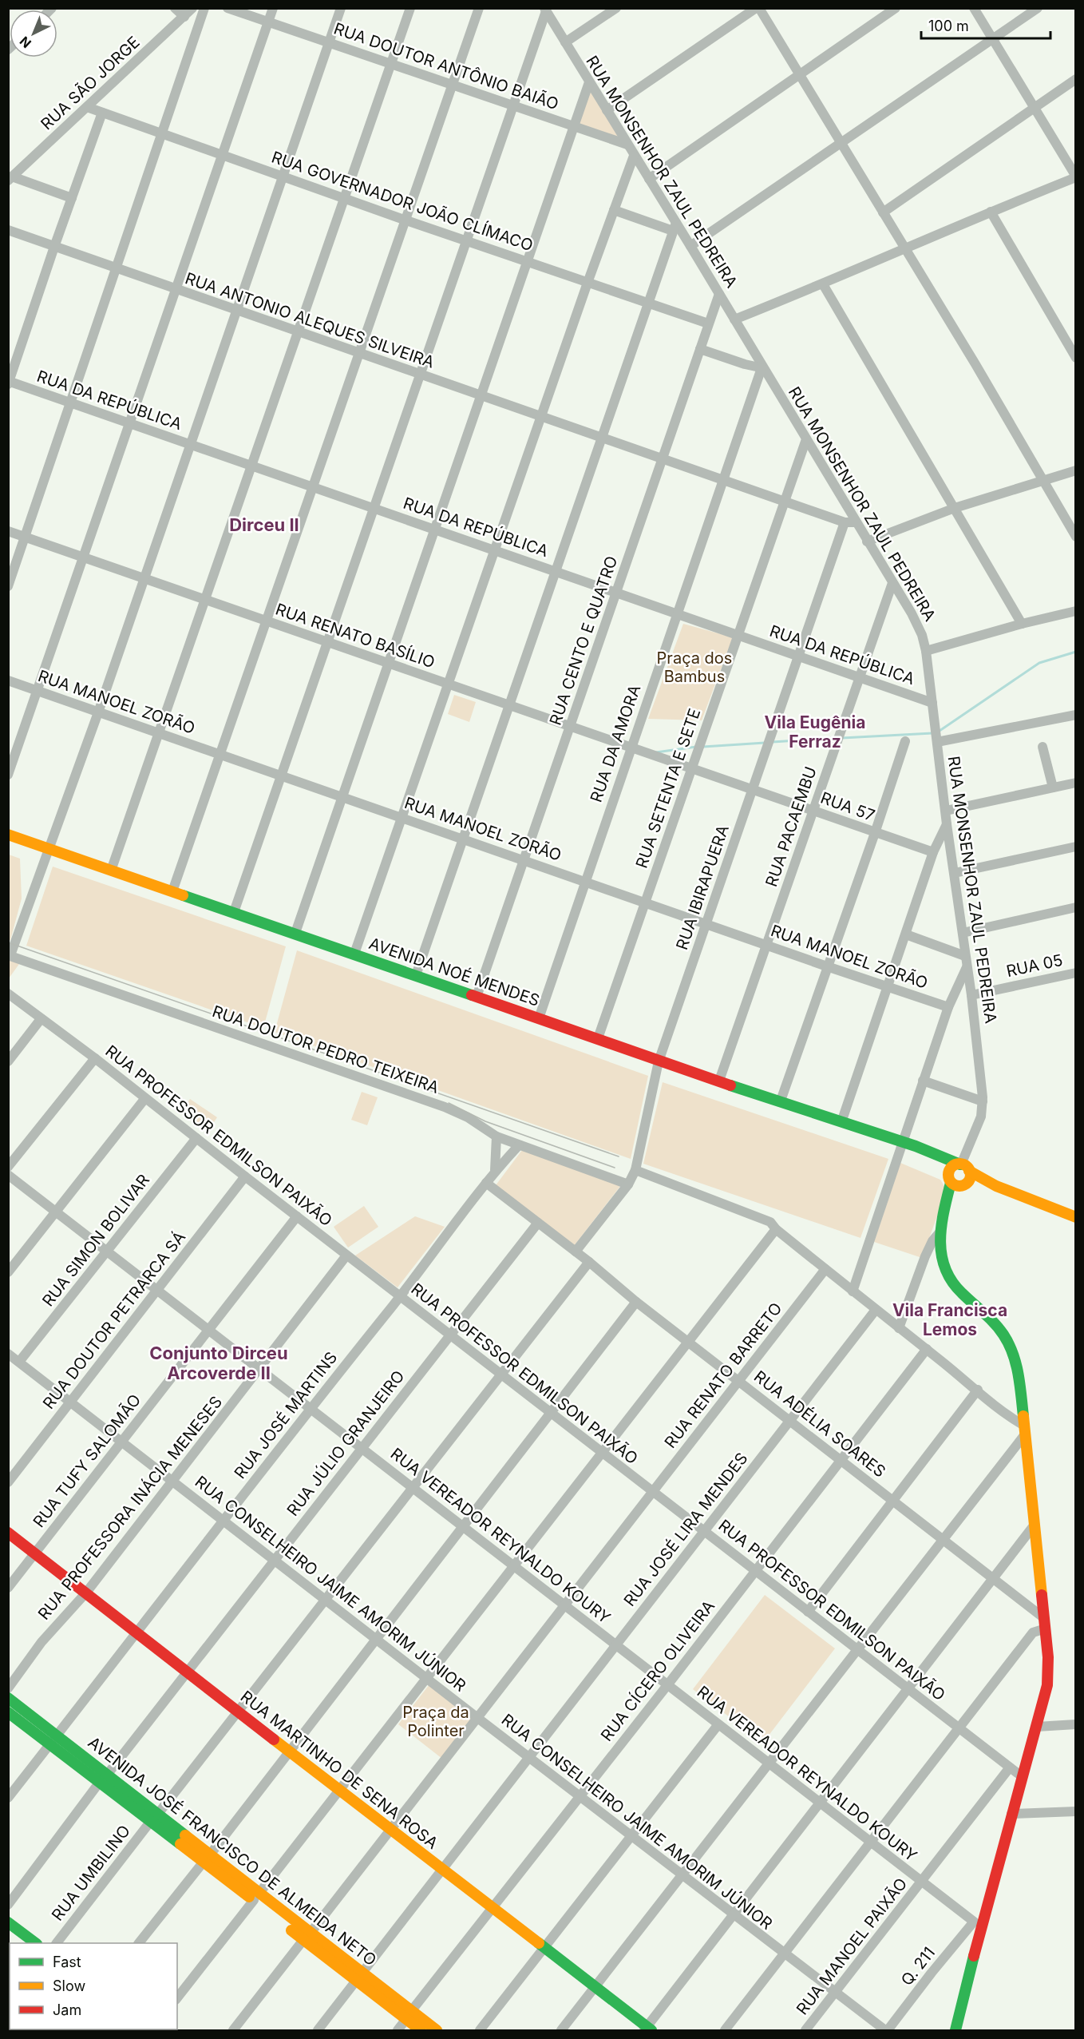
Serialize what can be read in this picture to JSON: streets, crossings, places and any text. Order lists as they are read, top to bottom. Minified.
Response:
{"streets":{"street":["RUA DOUTOR ANTÔNIO BAIÃO","RUA SÃO JORGE","RUA MONSENHOR ZAUL PEDREIRA","RUA GOVERNADOR JOÃO CLÍMACO","RUA ANTONIO ALEQUES SILVEIRA","RUA DA REPÚBLICA","RUA RENATO BASÍLIO","RUA CENTO E QUATRO","RUA MANOEL ZORÃO","RUA DA AMORA","RUA SETENTA E SETE","RUA 57","RUA PACAEMBU","RUA IBIRAPUERA","RUA 05","AVENIDA NOÉ MENDES","RUA DOUTOR PEDRO TEIXEIRA","RUA PROFESSOR EDMILSON PAIXÃO","RUA SIMON BOLIVAR","RUA DOUTOR PETRARCA SÁ","RUA RENATO BARRETO","RUA JOSÉ MARTINS","RUA ADÉLIA SOARES","RUA JÚLIO GRANJEIRO","RUA TUFY SALOMÃO","RUA PROFESSORA INÁCIA MENESES","RUA JOSÉ LIRA MENDES","RUA VEREADOR REYNALDO KOURY","RUA CONSELHEIRO JAIME AMORIM JÚNIOR","RUA CÍCERO OLIVEIRA","RUA MARTINHO DE SENA ROSA","AVENIDA JOSÉ FRANCISCO DE ALMEIDA NETO","RUA UMBILINO","RUA MANOEL PAIXÃO","Q. 211"]},"crossings":[["RUA DOUTOR ANTÔNIO BAIÃO","RUA MONSENHOR ZAUL PEDREIRA"],["RUA SÃO JORGE","RUA GOVERNADOR JOÃO CLÍMACO"],["RUA MONSENHOR ZAUL PEDREIRA","RUA DA REPÚBLICA"],["RUA MONSENHOR ZAUL PEDREIRA","RUA CENTO E QUATRO"],["RUA MONSENHOR ZAUL PEDREIRA","RUA DA AMORA"],["RUA MONSENHOR ZAUL PEDREIRA","RUA SETENTA E SETE"],["RUA MONSENHOR ZAUL PEDREIRA","RUA PACAEMBU"],["RUA MONSENHOR ZAUL PEDREIRA","RUA 05"],["RUA MONSENHOR ZAUL PEDREIRA","AVENIDA NOÉ MENDES"],["RUA GOVERNADOR JOÃO CLÍMACO","RUA CENTO E QUATRO"],["RUA ANTONIO ALEQUES SILVEIRA","RUA CENTO E QUATRO"],["RUA ANTONIO ALEQUES SILVEIRA","RUA DA AMORA"],["RUA DA REPÚBLICA","RUA CENTO E QUATRO"],["RUA DA REPÚBLICA","RUA DA AMORA"],["RUA DA REPÚBLICA","RUA SETENTA E SETE"],["RUA DA REPÚBLICA","RUA PACAEMBU"],["RUA DA REPÚBLICA","RUA IBIRAPUERA"],["RUA RENATO BASÍLIO","RUA CENTO E QUATRO"],["RUA RENATO BASÍLIO","RUA DA AMORA"],["RUA RENATO BASÍLIO","RUA SETENTA E SETE"],["RUA RENATO BASÍLIO","RUA 57"],["RUA CENTO E QUATRO","RUA MANOEL ZORÃO"],["RUA CENTO E QUATRO","AVENIDA NOÉ MENDES"],["RUA MANOEL ZORÃO","RUA DA AMORA"],["RUA MANOEL ZORÃO","RUA SETENTA E SETE"],["RUA MANOEL ZORÃO","RUA PACAEMBU"],["RUA MANOEL ZORÃO","RUA IBIRAPUERA"],["RUA DA AMORA","AVENIDA NOÉ MENDES"],["RUA SETENTA E SETE","RUA 57"],["RUA SETENTA E SETE","AVENIDA NOÉ MENDES"],["RUA 57","RUA PACAEMBU"],["RUA 57","RUA IBIRAPUERA"],["RUA PACAEMBU","AVENIDA NOÉ MENDES"],["RUA IBIRAPUERA","AVENIDA NOÉ MENDES"],["RUA IBIRAPUERA","RUA DOUTOR PEDRO TEIXEIRA"],["RUA IBIRAPUERA","RUA ADÉLIA SOARES"],["RUA DOUTOR PEDRO TEIXEIRA","RUA JOSÉ MARTINS"],["RUA PROFESSOR EDMILSON PAIXÃO","RUA SIMON BOLIVAR"],["RUA PROFESSOR EDMILSON PAIXÃO","RUA DOUTOR PETRARCA SÁ"],["RUA PROFESSOR EDMILSON PAIXÃO","RUA RENATO BARRETO"],["RUA PROFESSOR EDMILSON PAIXÃO","RUA JOSÉ MARTINS"],["RUA PROFESSOR EDMILSON PAIXÃO","RUA JÚLIO GRANJEIRO"],["RUA PROFESSOR EDMILSON PAIXÃO","RUA TUFY SALOMÃO"],["RUA PROFESSOR EDMILSON PAIXÃO","RUA PROFESSORA INÁCIA MENESES"],["RUA PROFESSOR EDMILSON PAIXÃO","RUA JOSÉ LIRA MENDES"],["RUA PROFESSOR EDMILSON PAIXÃO","RUA CÍCERO OLIVEIRA"],["RUA PROFESSOR EDMILSON PAIXÃO","RUA UMBILINO"],["RUA PROFESSOR EDMILSON PAIXÃO","RUA MANOEL PAIXÃO"],["RUA SIMON BOLIVAR","RUA VEREADOR REYNALDO KOURY"],["RUA SIMON BOLIVAR","RUA CONSELHEIRO JAIME AMORIM JÚNIOR"],["RUA DOUTOR PETRARCA SÁ","RUA VEREADOR REYNALDO KOURY"],["RUA DOUTOR PETRARCA SÁ","RUA CONSELHEIRO JAIME AMORIM JÚNIOR"],["RUA RENATO BARRETO","RUA ADÉLIA SOARES"],["RUA RENATO BARRETO","RUA VEREADOR REYNALDO KOURY"],["RUA RENATO BARRETO","RUA CONSELHEIRO JAIME AMORIM JÚNIOR"],["RUA RENATO BARRETO","RUA MARTINHO DE SENA ROSA"],["RUA RENATO BARRETO","AVENIDA JOSÉ FRANCISCO DE ALMEIDA NETO"],["RUA JOSÉ MARTINS","RUA ADÉLIA SOARES"],["RUA JOSÉ MARTINS","RUA VEREADOR REYNALDO KOURY"],["RUA JOSÉ MARTINS","RUA CONSELHEIRO JAIME AMORIM JÚNIOR"],["RUA JOSÉ MARTINS","RUA MARTINHO DE SENA ROSA"],["RUA JOSÉ MARTINS","AVENIDA JOSÉ FRANCISCO DE ALMEIDA NETO"],["RUA ADÉLIA SOARES","RUA JÚLIO GRANJEIRO"],["RUA ADÉLIA SOARES","RUA JOSÉ LIRA MENDES"],["RUA ADÉLIA SOARES","RUA CÍCERO OLIVEIRA"],["RUA ADÉLIA SOARES","RUA UMBILINO"],["RUA JÚLIO GRANJEIRO","RUA VEREADOR REYNALDO KOURY"],["RUA JÚLIO GRANJEIRO","RUA CONSELHEIRO JAIME AMORIM JÚNIOR"],["RUA JÚLIO GRANJEIRO","RUA MARTINHO DE SENA ROSA"],["RUA JÚLIO GRANJEIRO","AVENIDA JOSÉ FRANCISCO DE ALMEIDA NETO"],["RUA TUFY SALOMÃO","RUA VEREADOR REYNALDO KOURY"],["RUA TUFY SALOMÃO","RUA CONSELHEIRO JAIME AMORIM JÚNIOR"],["RUA TUFY SALOMÃO","RUA MARTINHO DE SENA ROSA"],["RUA PROFESSORA INÁCIA MENESES","RUA VEREADOR REYNALDO KOURY"],["RUA PROFESSORA INÁCIA MENESES","RUA CONSELHEIRO JAIME AMORIM JÚNIOR"],["RUA PROFESSORA INÁCIA MENESES","RUA MARTINHO DE SENA ROSA"],["RUA JOSÉ LIRA MENDES","RUA VEREADOR REYNALDO KOURY"],["RUA JOSÉ LIRA MENDES","RUA CONSELHEIRO JAIME AMORIM JÚNIOR"],["RUA JOSÉ LIRA MENDES","RUA MARTINHO DE SENA ROSA"],["RUA JOSÉ LIRA MENDES","AVENIDA JOSÉ FRANCISCO DE ALMEIDA NETO"],["RUA VEREADOR REYNALDO KOURY","RUA CÍCERO OLIVEIRA"],["RUA VEREADOR REYNALDO KOURY","RUA UMBILINO"],["RUA VEREADOR REYNALDO KOURY","RUA MANOEL PAIXÃO"],["RUA VEREADOR REYNALDO KOURY","Q. 211"],["RUA CONSELHEIRO JAIME AMORIM JÚNIOR","RUA CÍCERO OLIVEIRA"],["RUA CONSELHEIRO JAIME AMORIM JÚNIOR","RUA UMBILINO"],["RUA CONSELHEIRO JAIME AMORIM JÚNIOR","RUA MANOEL PAIXÃO"],["RUA CONSELHEIRO JAIME AMORIM JÚNIOR","Q. 211"],["RUA CÍCERO OLIVEIRA","RUA MARTINHO DE SENA ROSA"],["RUA CÍCERO OLIVEIRA","AVENIDA JOSÉ FRANCISCO DE ALMEIDA NETO"],["RUA MARTINHO DE SENA ROSA","RUA UMBILINO"],["AVENIDA JOSÉ FRANCISCO DE ALMEIDA NETO","RUA UMBILINO"]],"districts":["Dirceu II","Vila Eugênia Ferraz","Vila Francisca Lemos","Conjunto Dirceu Arcoverde II"],"parks":["Praça dos Bambus","Praça da Polinter"],"legend":["Fast","Slow","Jam"],"scale_bar":"100 m","north":"bottom left"}
